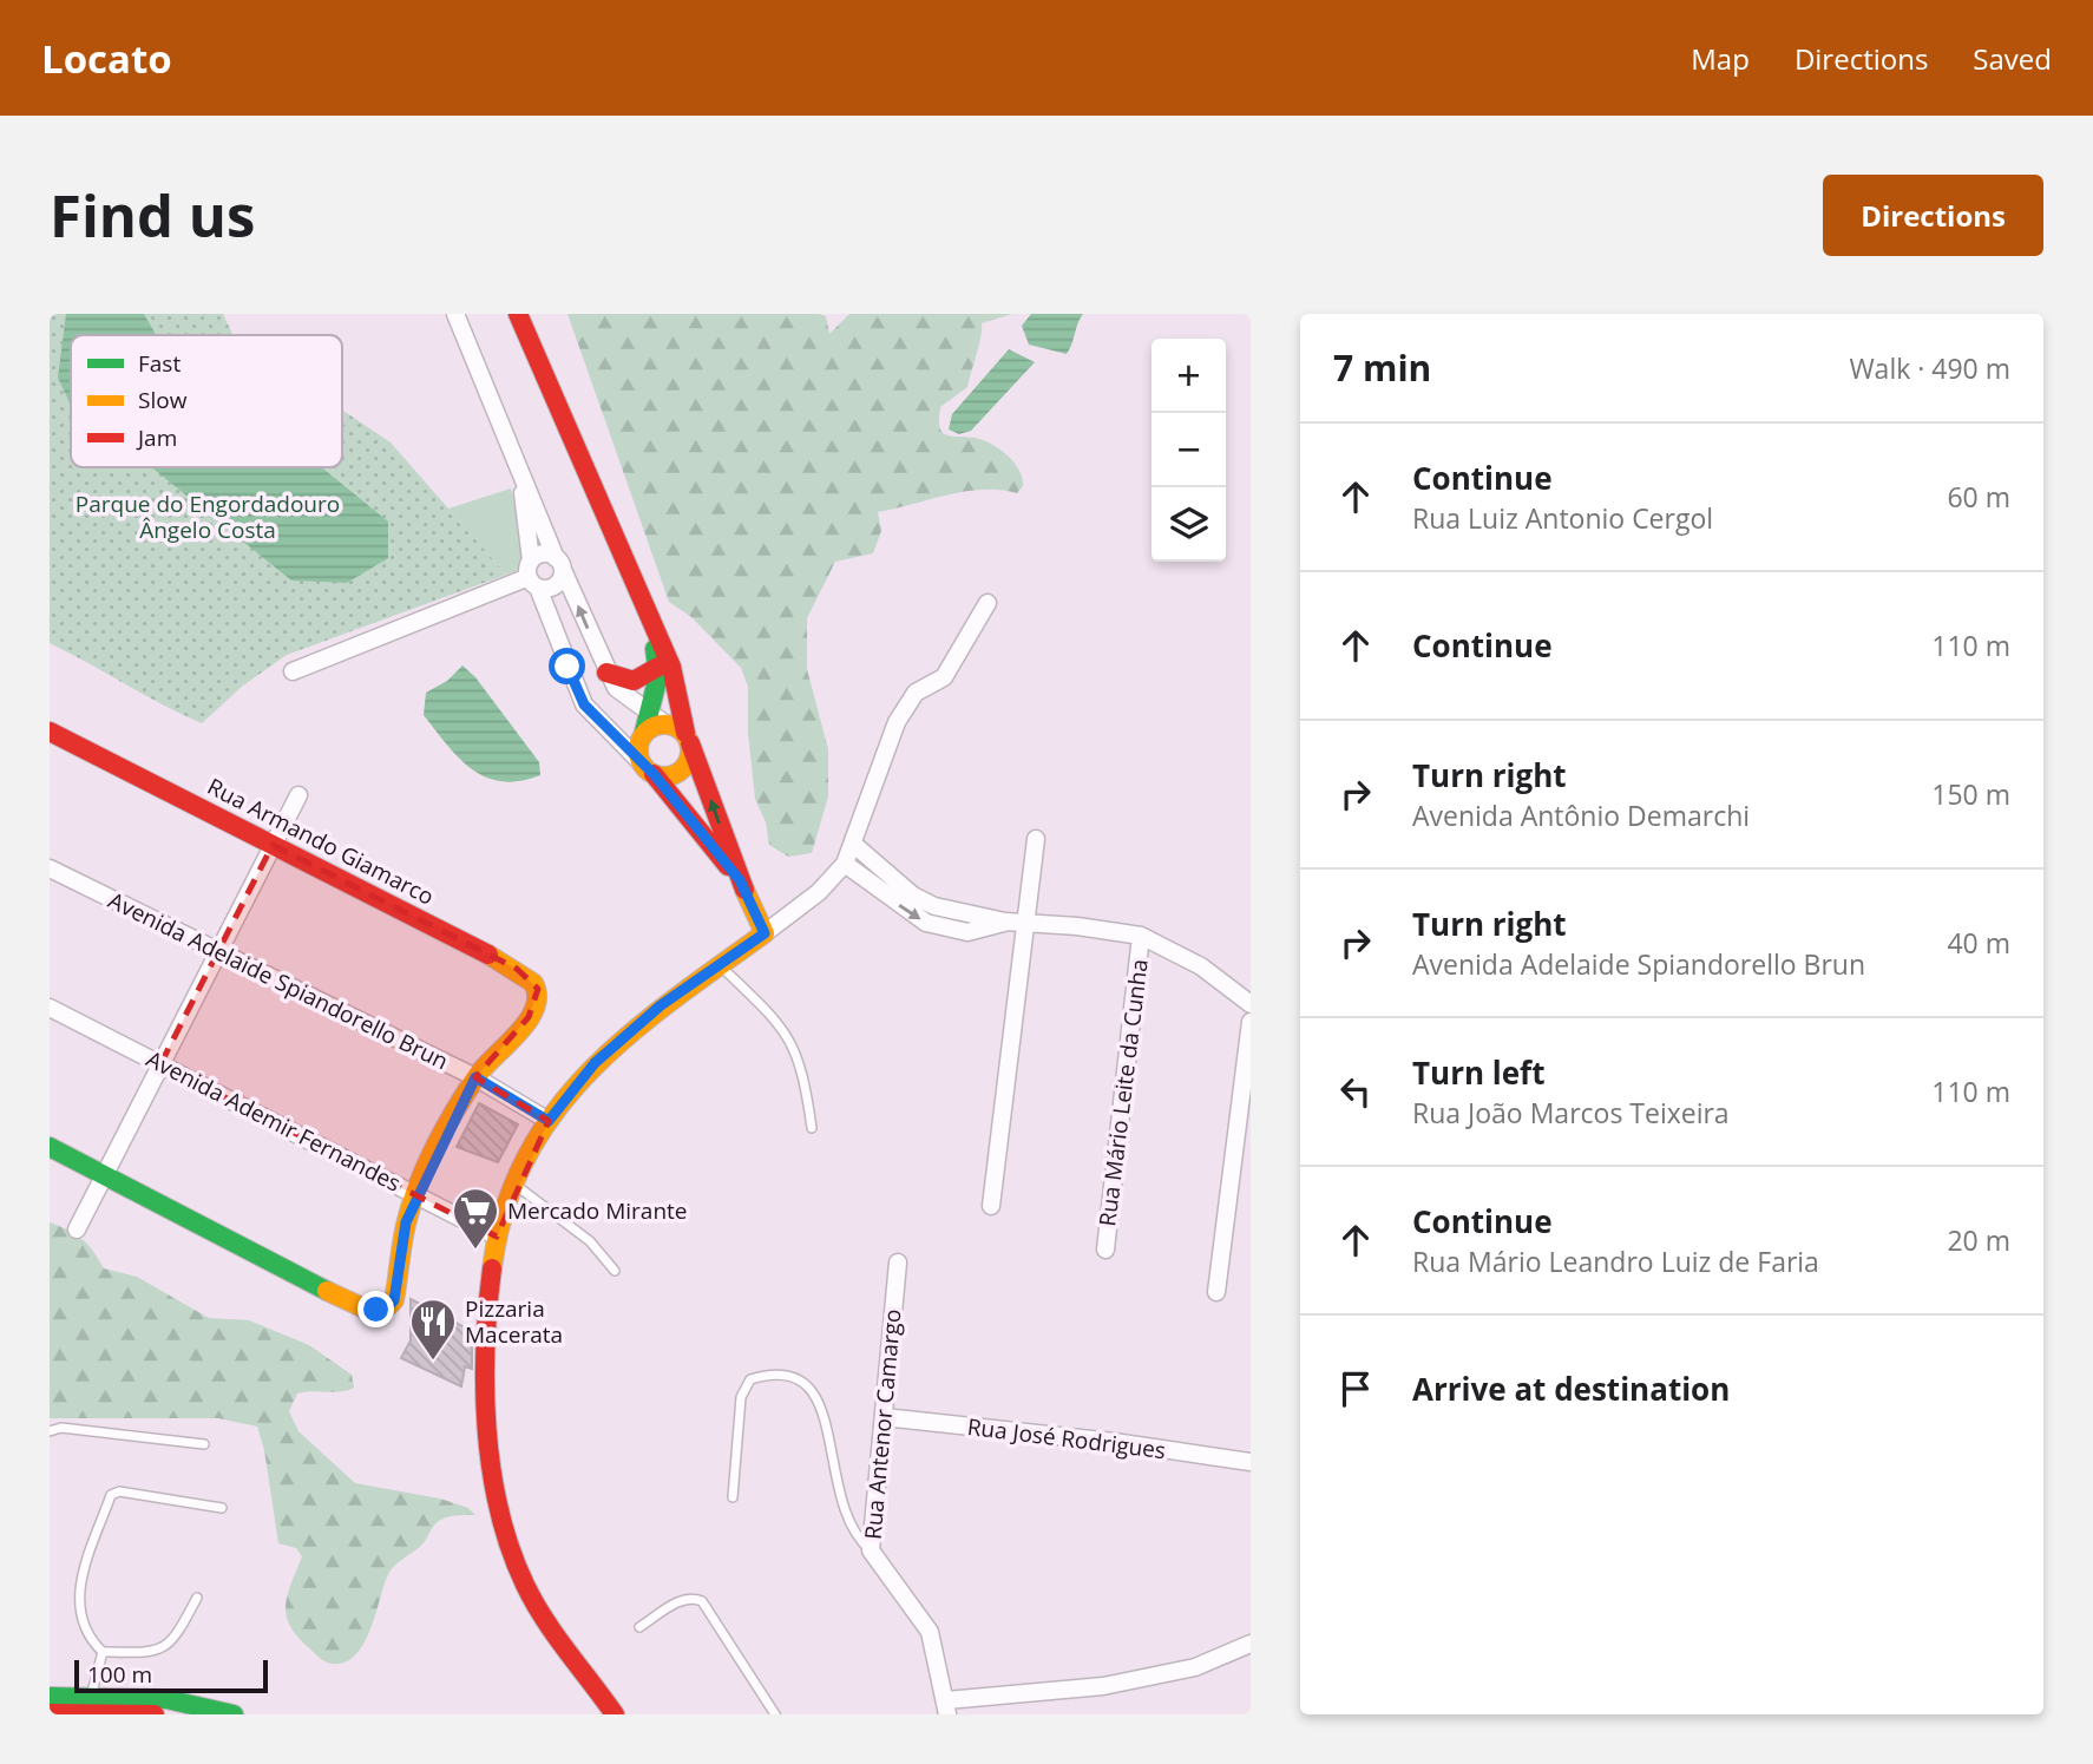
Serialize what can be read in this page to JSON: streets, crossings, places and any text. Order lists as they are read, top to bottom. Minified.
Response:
{"streets":{"street":["Rua Armando Giamarco","Avenida Adelaide Spiandorello Brun","Rua Mário Leite da Cunha","Avenida Ademir Fernandes","Rua Antenor Camargo","Rua José Rodrigues"]},"crossings":[["Rua Armando Giamarco","Avenida Adelaide Spiandorello Brun"],["Rua Antenor Camargo","Rua José Rodrigues"]],"parks":["Parque do Engordadouro Ângelo Costa"],"places":{"supermarket":["Mercado Mirante"],"restaurant":["Pizzaria Macerata"]},"legend":["Fast","Slow","Jam"],"scale_bar":"100 m","page":{"header":"Locato","nav":["Map","Directions","Saved"],"buttons":"Directions","title":"Find us","heading":["7 min","Walk · 490 m"],"map_buttons":["+","−"],"list":[["Continue","Rua Luiz Antonio Cergol","60 m"],["Continue","110 m"],["Turn right","Avenida Antônio Demarchi","150 m"],["Turn right","Avenida Adelaide Spiandorello Brun","40 m"],["Turn left","Rua João Marcos Teixeira","110 m"],["Continue","Rua Mário Leandro Luiz de Faria","20 m"],"Arrive at destination"],"scale":"100 m"}}
